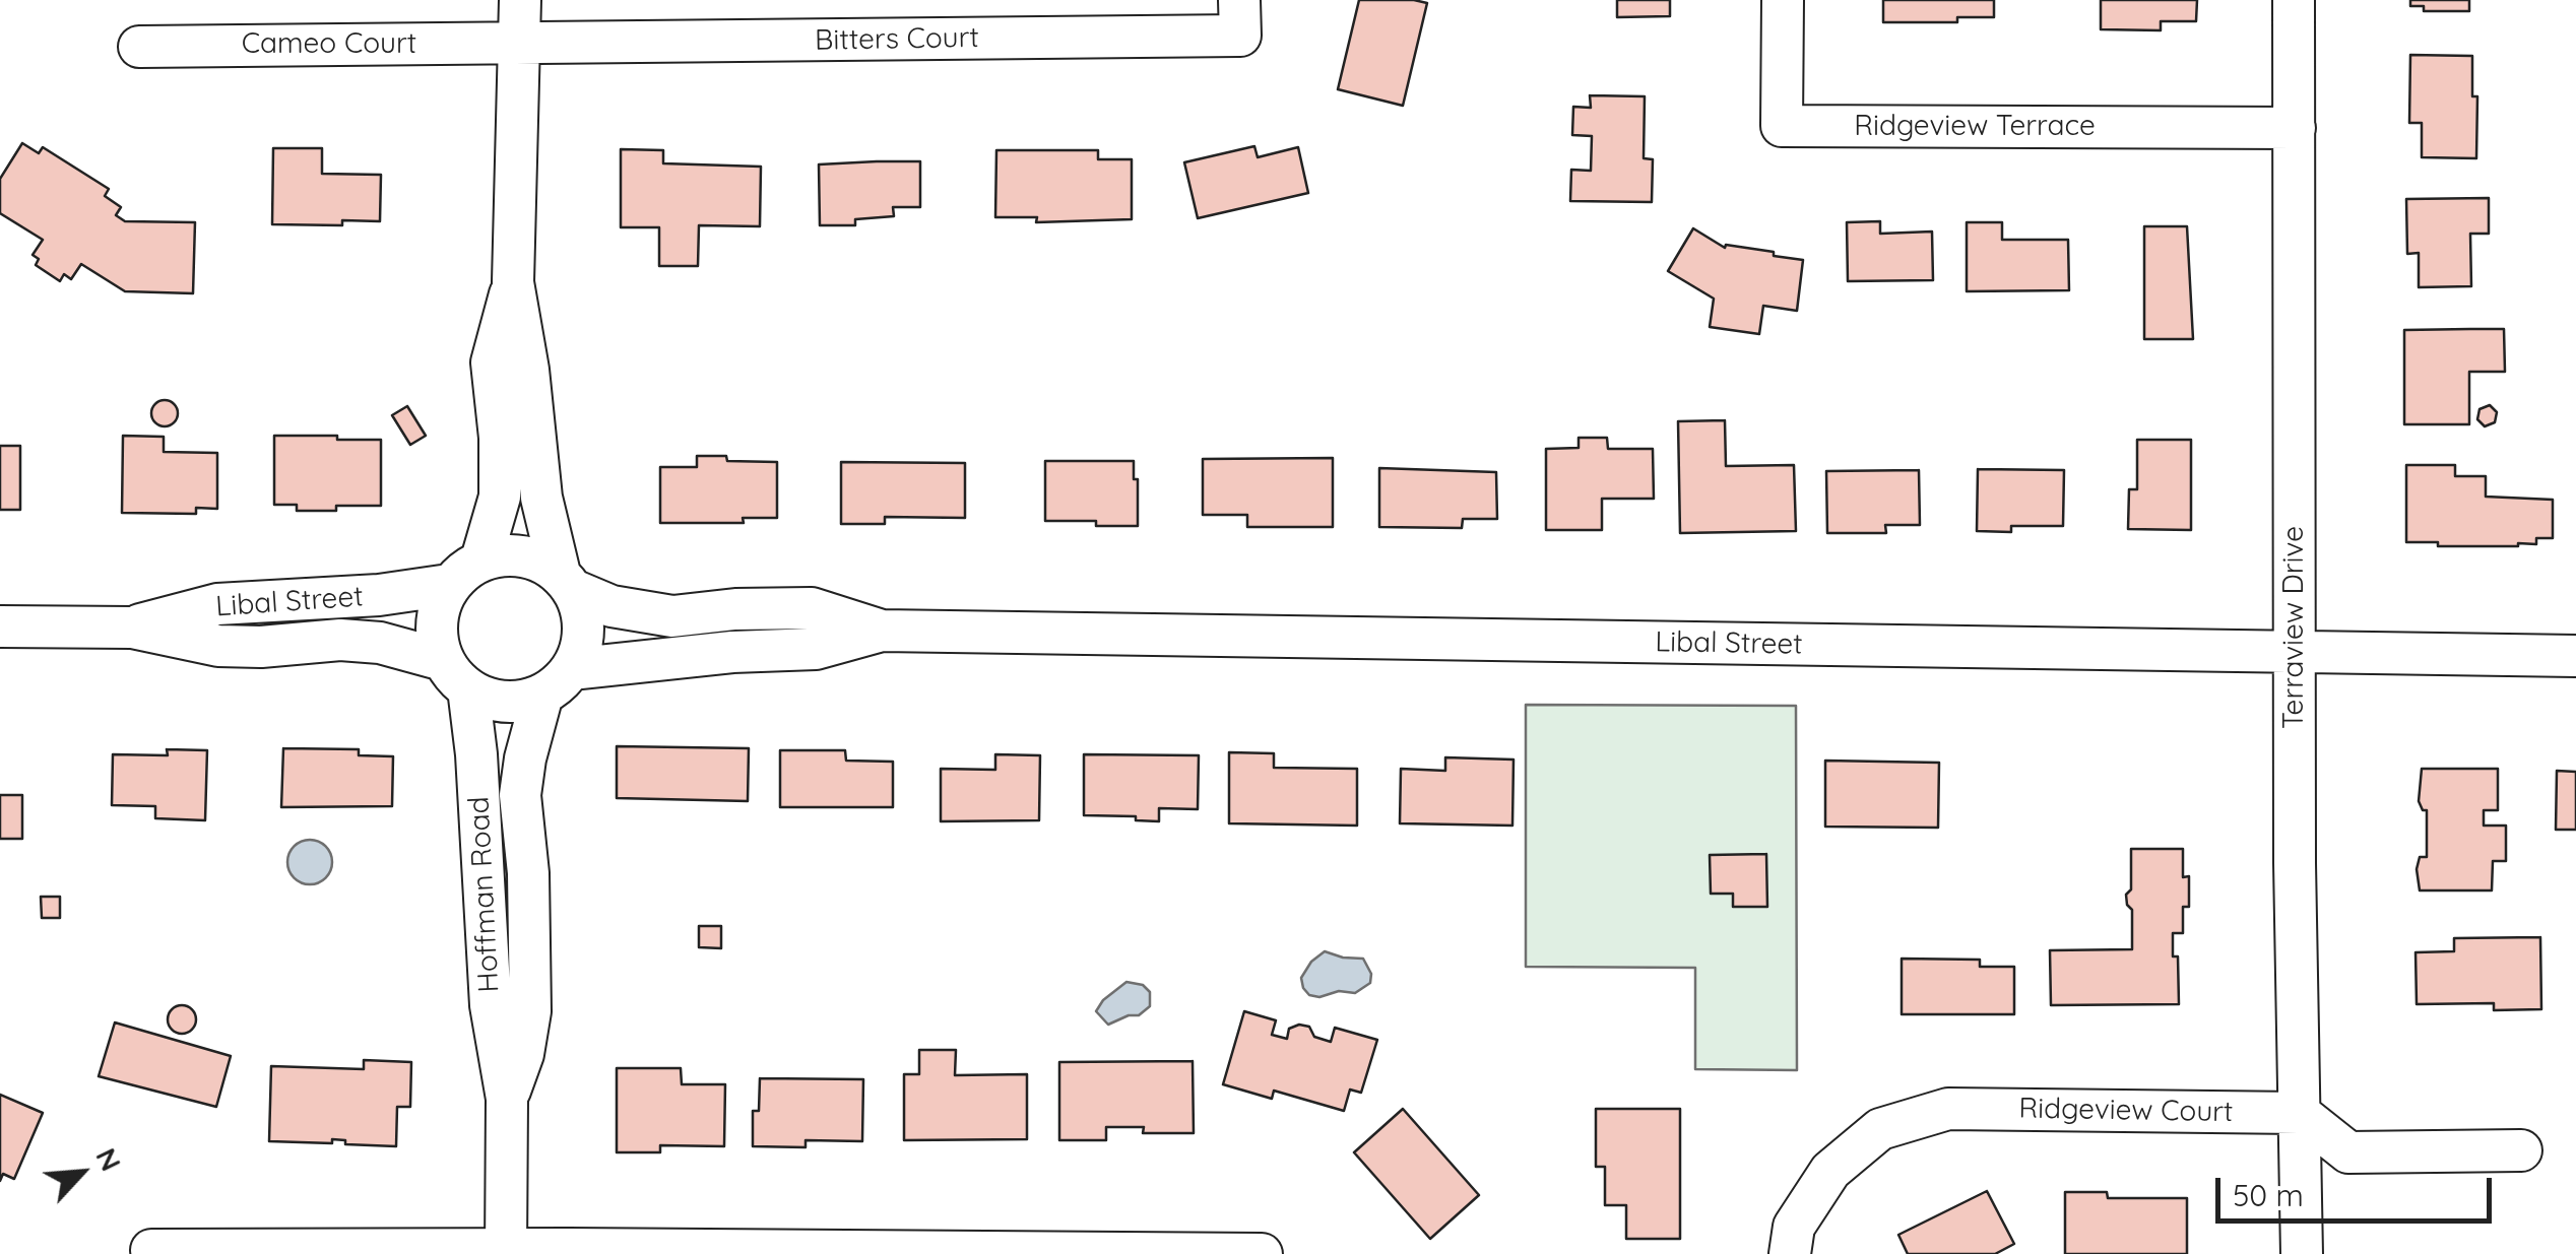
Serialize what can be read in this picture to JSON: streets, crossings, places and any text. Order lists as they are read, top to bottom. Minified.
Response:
{"streets":{"street":["Bitters Court","Cameo Court","Ridgeview Terrace","Libal Street","Terraview Drive","Hoffman Road","Ridgeview Court"]},"crossings":[["Bitters Court","Cameo Court"],["Ridgeview Terrace","Terraview Drive"],["Libal Street","Terraview Drive"],["Libal Street","Hoffman Road"],["Terraview Drive","Ridgeview Court"]],"scale_bar":"50 m","north":"top right"}
